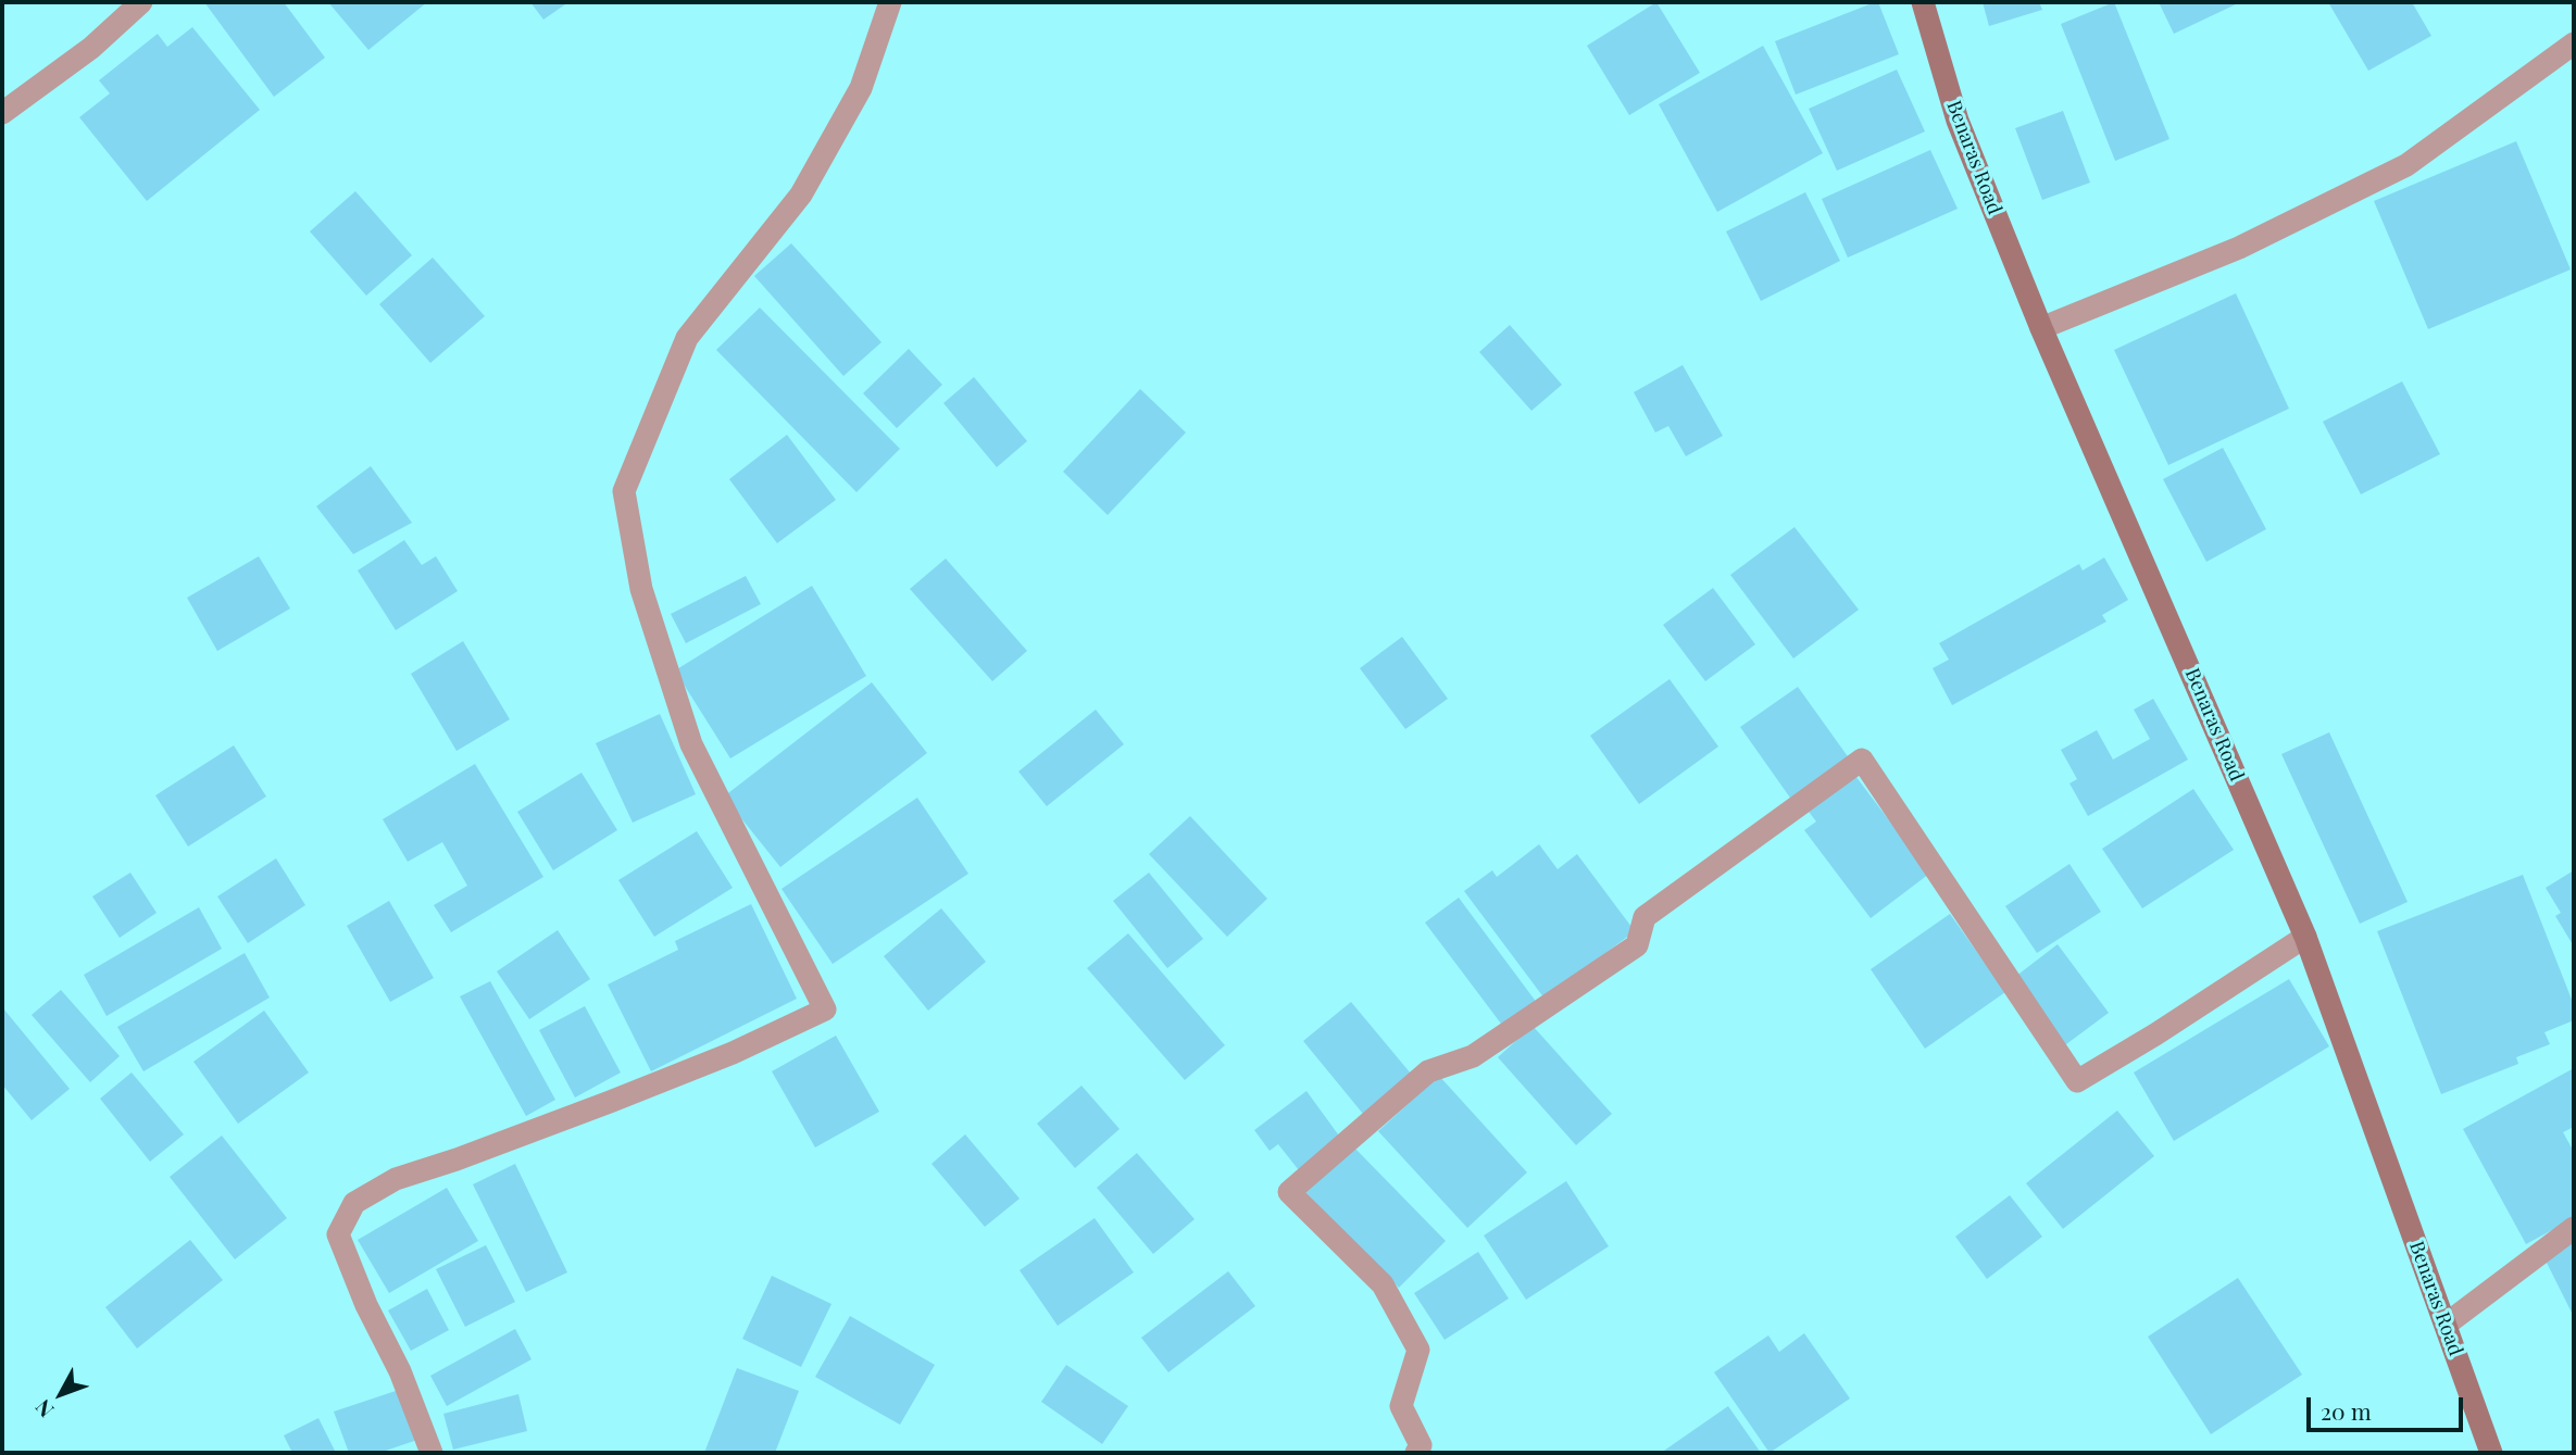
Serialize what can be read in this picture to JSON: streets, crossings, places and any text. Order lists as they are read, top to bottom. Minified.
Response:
{"streets":{"main road":["Benaras Road"]},"scale_bar":"20 m","north":"bottom left"}
